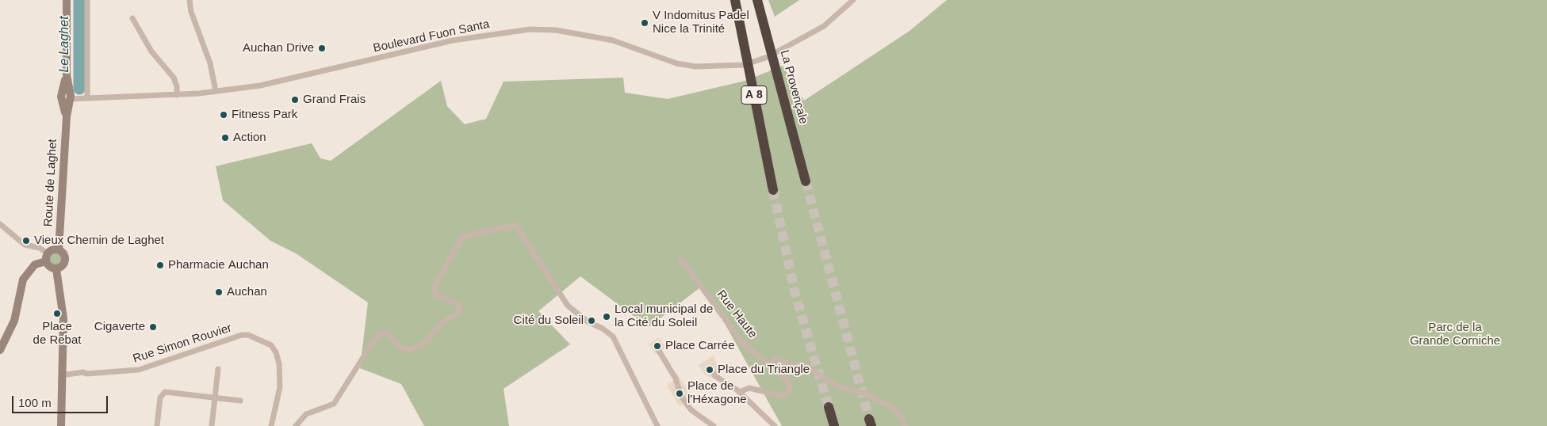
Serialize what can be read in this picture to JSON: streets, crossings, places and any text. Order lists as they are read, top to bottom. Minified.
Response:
{"streets":{"highway":["La Provençale","A 8"],"main road":["Route de Laghet"],"street":["Boulevard Fuon Santa","Rue Haute","Rue Simon Rouvier"]},"crossings":[["Boulevard Fuon Santa","Route de Laghet"]],"water":["Le Laghet"],"parks":["Parc de la Grande Corniche"],"places":["V Indomitus Padel Nice la Trinité","Auchan Drive","Grand Frais","Fitness Park","Action","Vieux Chemin de Laghet","Pharmacie Auchan","Auchan","Place de Rebat","Local municipal de la Cité du Soleil","Cité du Soleil","Cigaverte","Place Carrée","Place du Triangle","Place de l'Héxagone"],"scale_bar":"100 m"}
